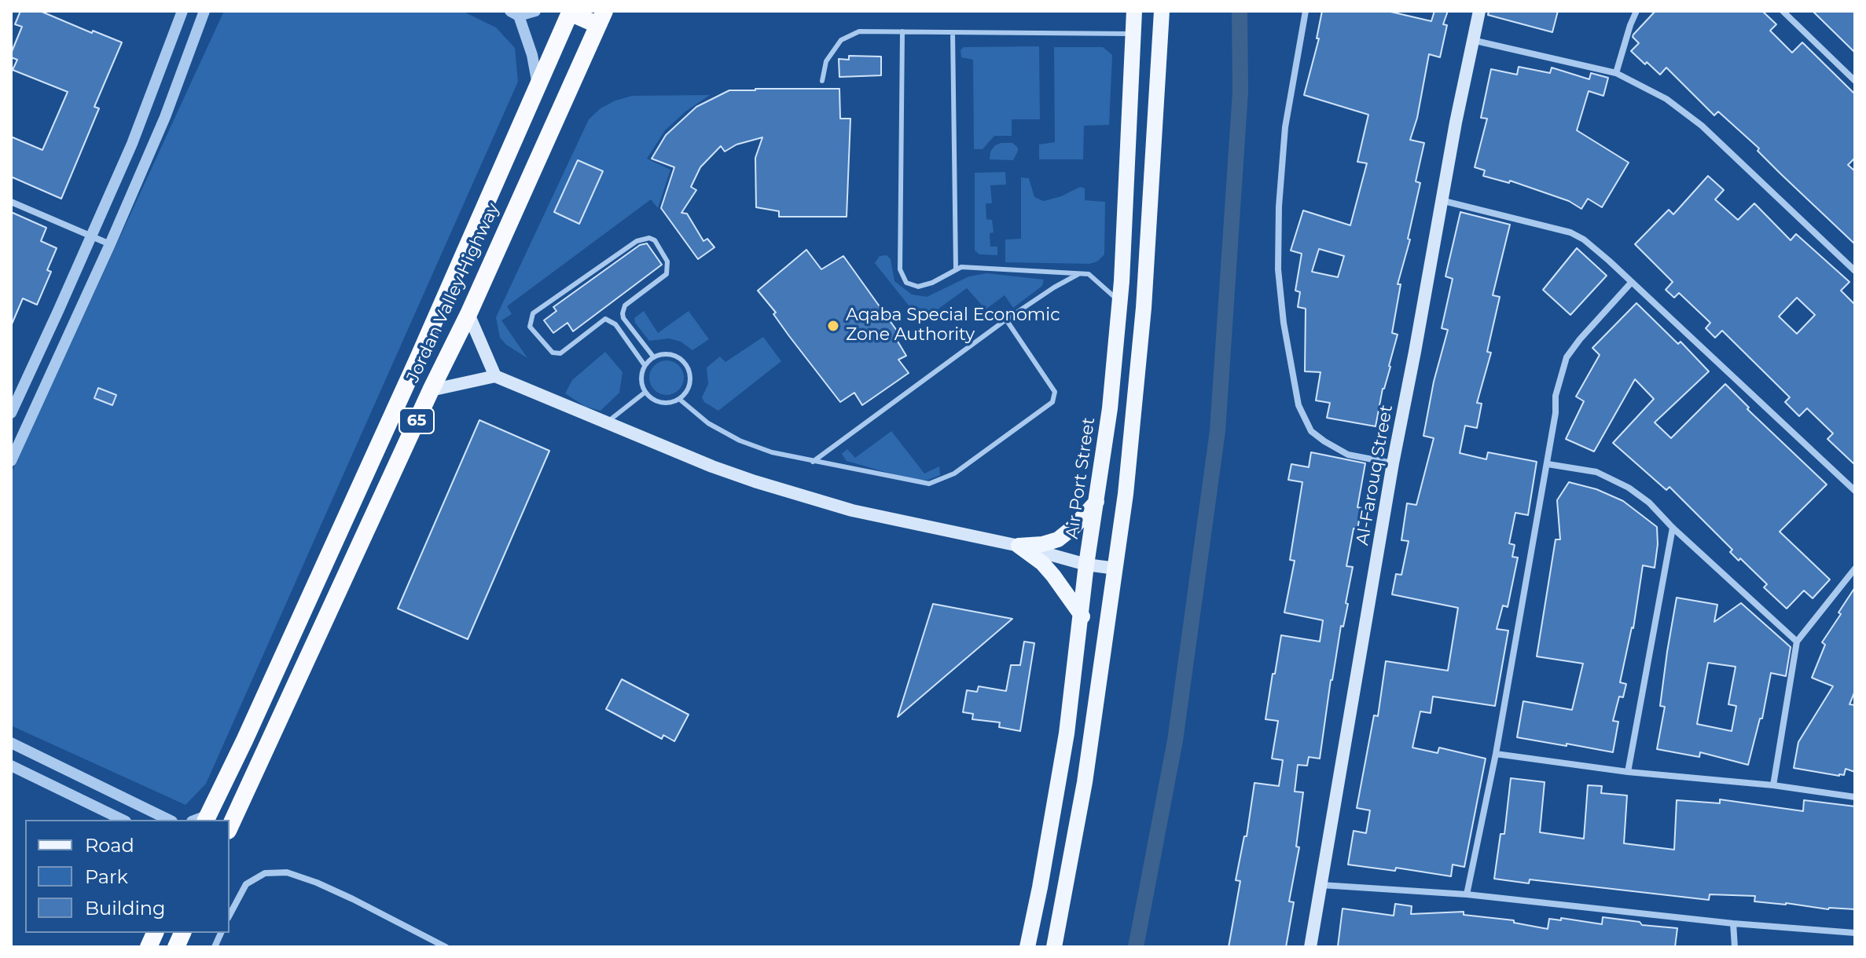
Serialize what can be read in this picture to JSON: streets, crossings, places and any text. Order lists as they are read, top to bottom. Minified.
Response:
{"streets":{"highway":["Jordan Valley Highway","65"],"main road":["Al-Farouq Street","Air Port Street"]},"places":["Aqaba Special Economic Zone Authority"],"legend":["Road","Park","Building"]}
